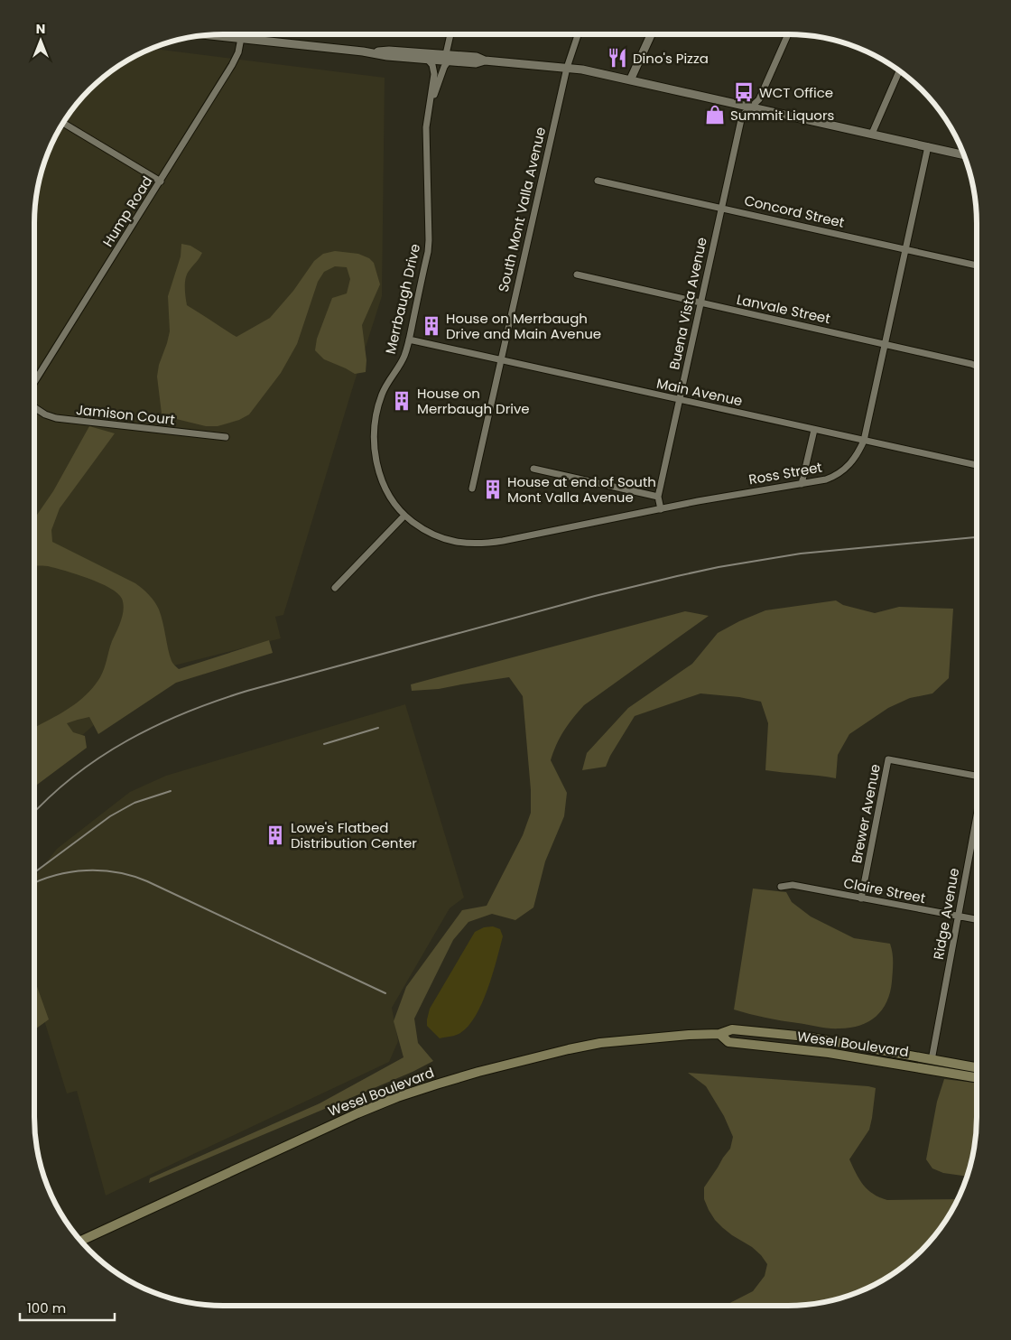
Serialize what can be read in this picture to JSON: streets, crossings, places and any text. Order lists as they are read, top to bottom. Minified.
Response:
{"streets":{"main road":["Wesel Boulevard"],"street":["South Mont Valla Avenue","Hump Road","Concord Street","Merrbaugh Drive","Buena Vista Avenue","Lanvale Street","Main Avenue","Jamison Court","Ross Street","Brewer Avenue","Claire Street","Ridge Avenue"]},"crossings":[["South Mont Valla Avenue","Main Avenue"],["Concord Street","Buena Vista Avenue"],["Concord Street","Ross Street"],["Merrbaugh Drive","Main Avenue"],["Merrbaugh Drive","Ross Street"],["Buena Vista Avenue","Lanvale Street"],["Buena Vista Avenue","Main Avenue"],["Buena Vista Avenue","Ross Street"],["Lanvale Street","Ross Street"],["Main Avenue","Ross Street"],["Brewer Avenue","Claire Street"],["Claire Street","Ridge Avenue"],["Ridge Avenue","Wesel Boulevard"]],"places":{"restaurant":["Dino's Pizza"],"bus stop":["WCT Office"],"shop":["Summit Liquors"],"building":["House on Merrbaugh Drive and Main Avenue","House on Merrbaugh Drive","House at end of South Mont Valla Avenue","Lowe's Flatbed Distribution Center"]},"scale_bar":"100 m","north":"top"}
